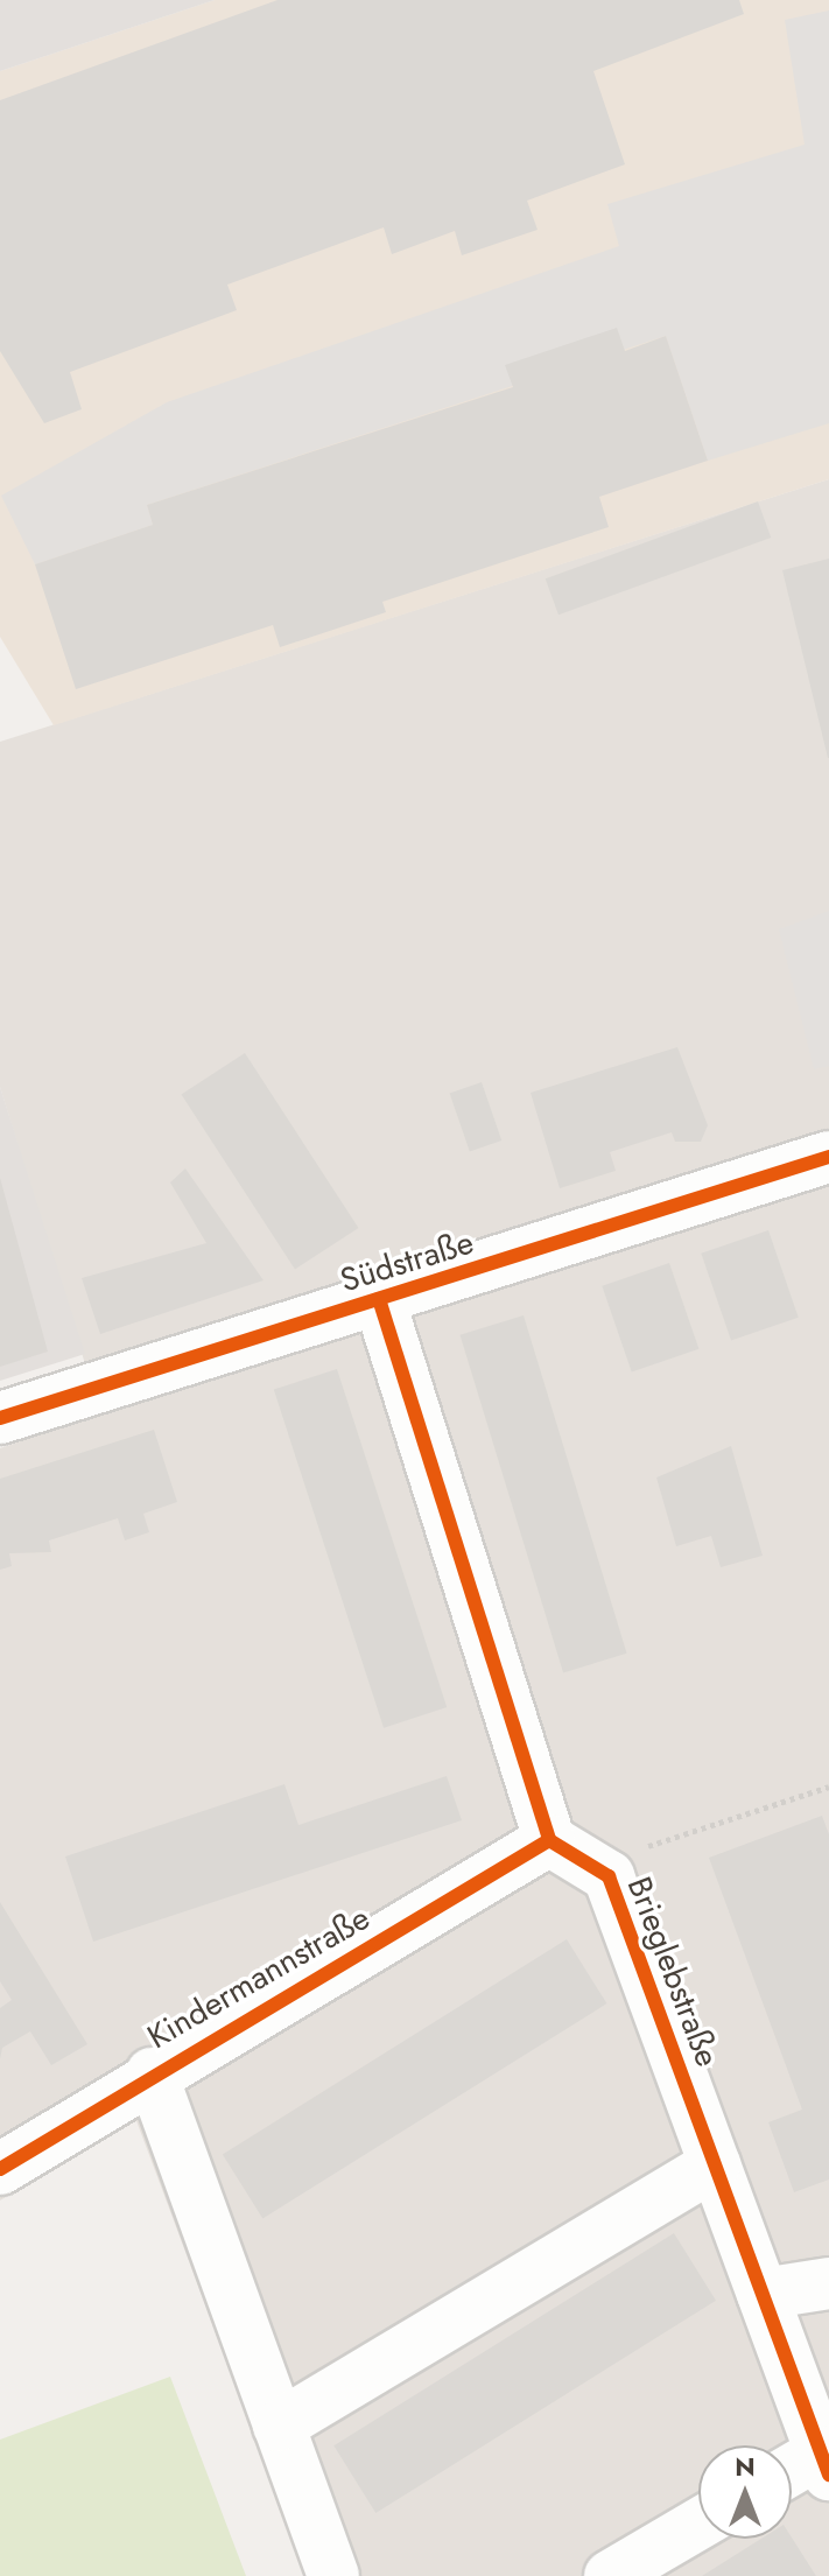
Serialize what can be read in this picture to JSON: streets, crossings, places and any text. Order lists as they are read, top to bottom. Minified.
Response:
{"streets":{"street":["Südstraße","Brieglebstraße","Kindermannstraße"]},"crossings":[["Südstraße","Brieglebstraße"],["Brieglebstraße","Kindermannstraße"]],"north":"top"}
